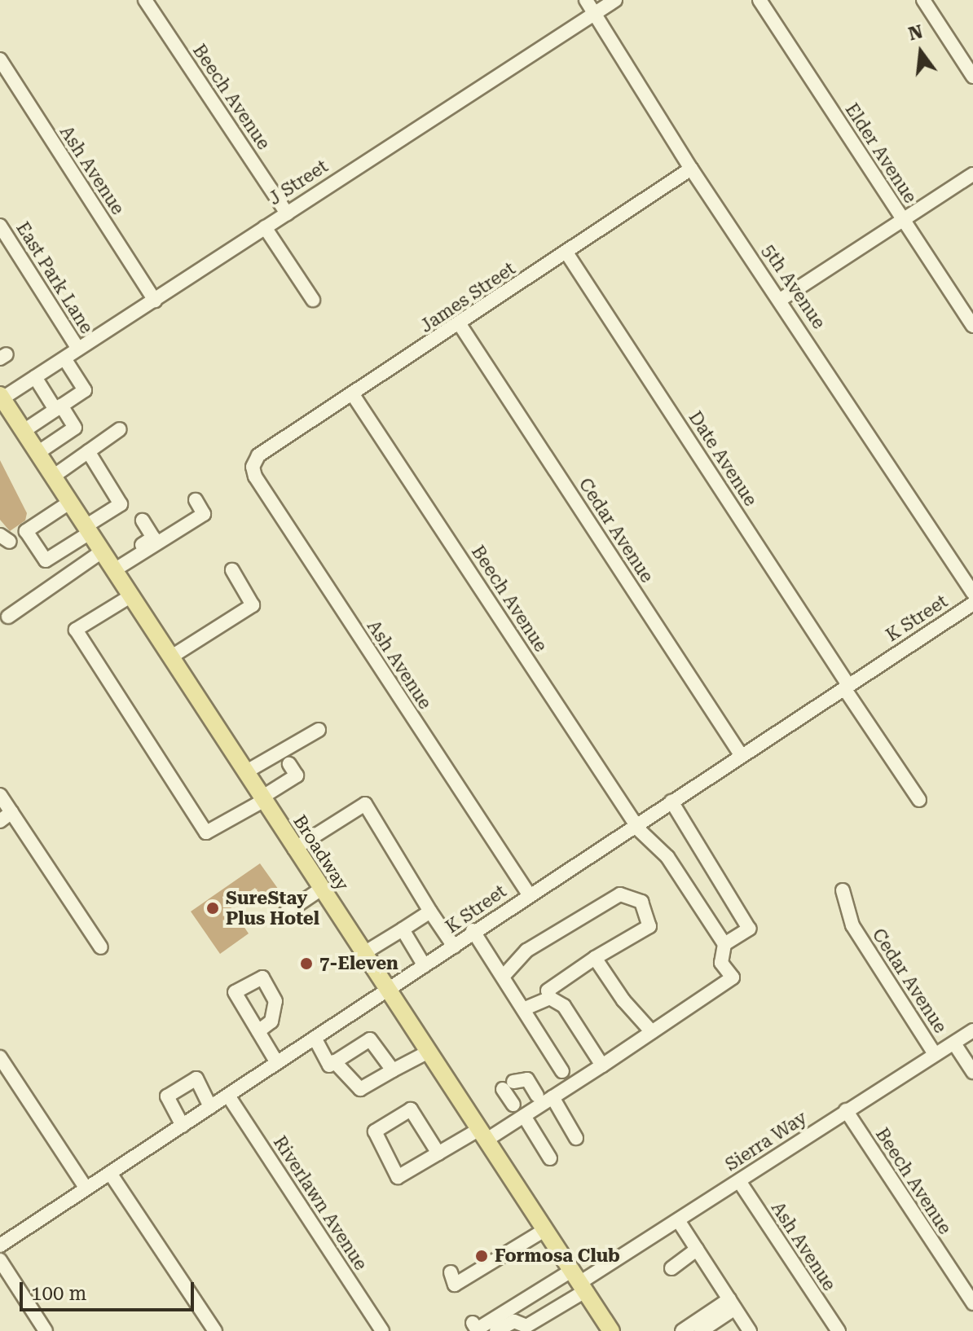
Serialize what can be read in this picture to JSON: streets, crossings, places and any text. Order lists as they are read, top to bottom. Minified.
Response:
{"streets":{"main road":["Broadway"],"street":["Beech Avenue","Elder Avenue","Ash Avenue","J Street","East Park Lane","5th Avenue","James Street","Date Avenue","Cedar Avenue","K Street","Sierra Way","Riverlawn Avenue"]},"crossings":[["Beech Avenue","J Street"],["Beech Avenue","James Street"],["Beech Avenue","K Street"],["Beech Avenue","Sierra Way"],["Ash Avenue","J Street"],["Ash Avenue","James Street"],["Ash Avenue","K Street"],["Ash Avenue","Sierra Way"],["J Street","East Park Lane"],["J Street","5th Avenue"],["J Street","Broadway"],["5th Avenue","James Street"],["James Street","Date Avenue"],["James Street","Cedar Avenue"],["Date Avenue","K Street"],["Cedar Avenue","K Street"],["Cedar Avenue","Sierra Way"],["K Street","Broadway"],["K Street","Riverlawn Avenue"],["Broadway","Sierra Way"]],"places":["SureStay Plus Hotel","7-Eleven","Formosa Club"],"scale_bar":"100 m","north":"top"}
